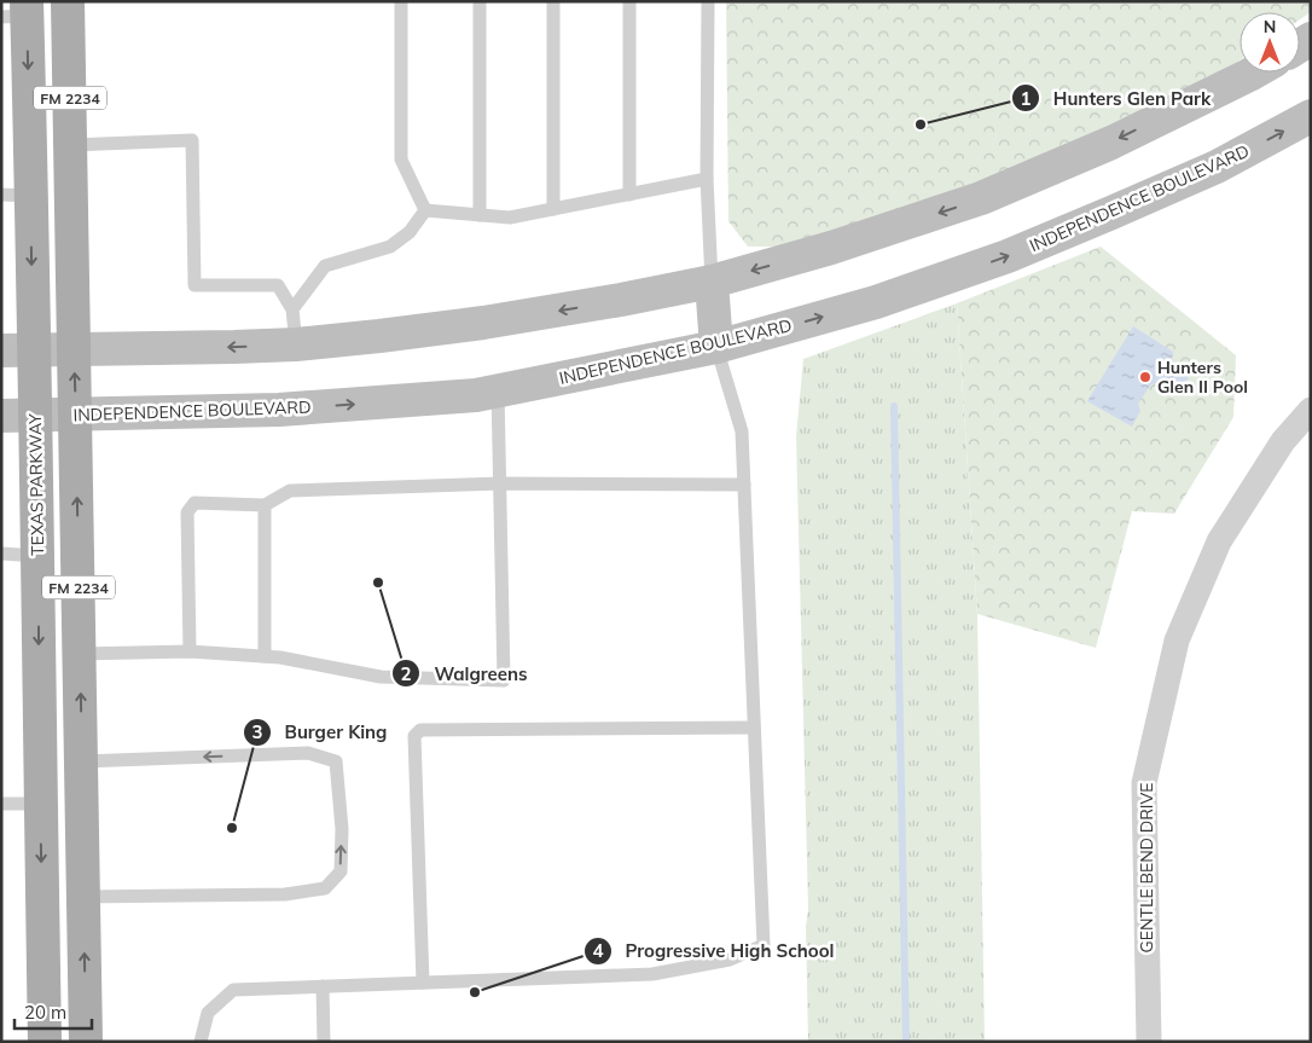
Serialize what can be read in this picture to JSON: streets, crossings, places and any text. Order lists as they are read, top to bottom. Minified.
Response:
{"streets":{"main road":["FM 2234","INDEPENDENCE BOULEVARD","TEXAS PARKWAY"],"street":["GENTLE BEND DRIVE"]},"crossings":[["FM 2234","INDEPENDENCE BOULEVARD"],["INDEPENDENCE BOULEVARD","TEXAS PARKWAY"]],"places":["Hunters Glen Park","Hunters Glen II Pool","Walgreens","Burger King","Progressive High School"],"scale_bar":"20 m","north":"top"}
